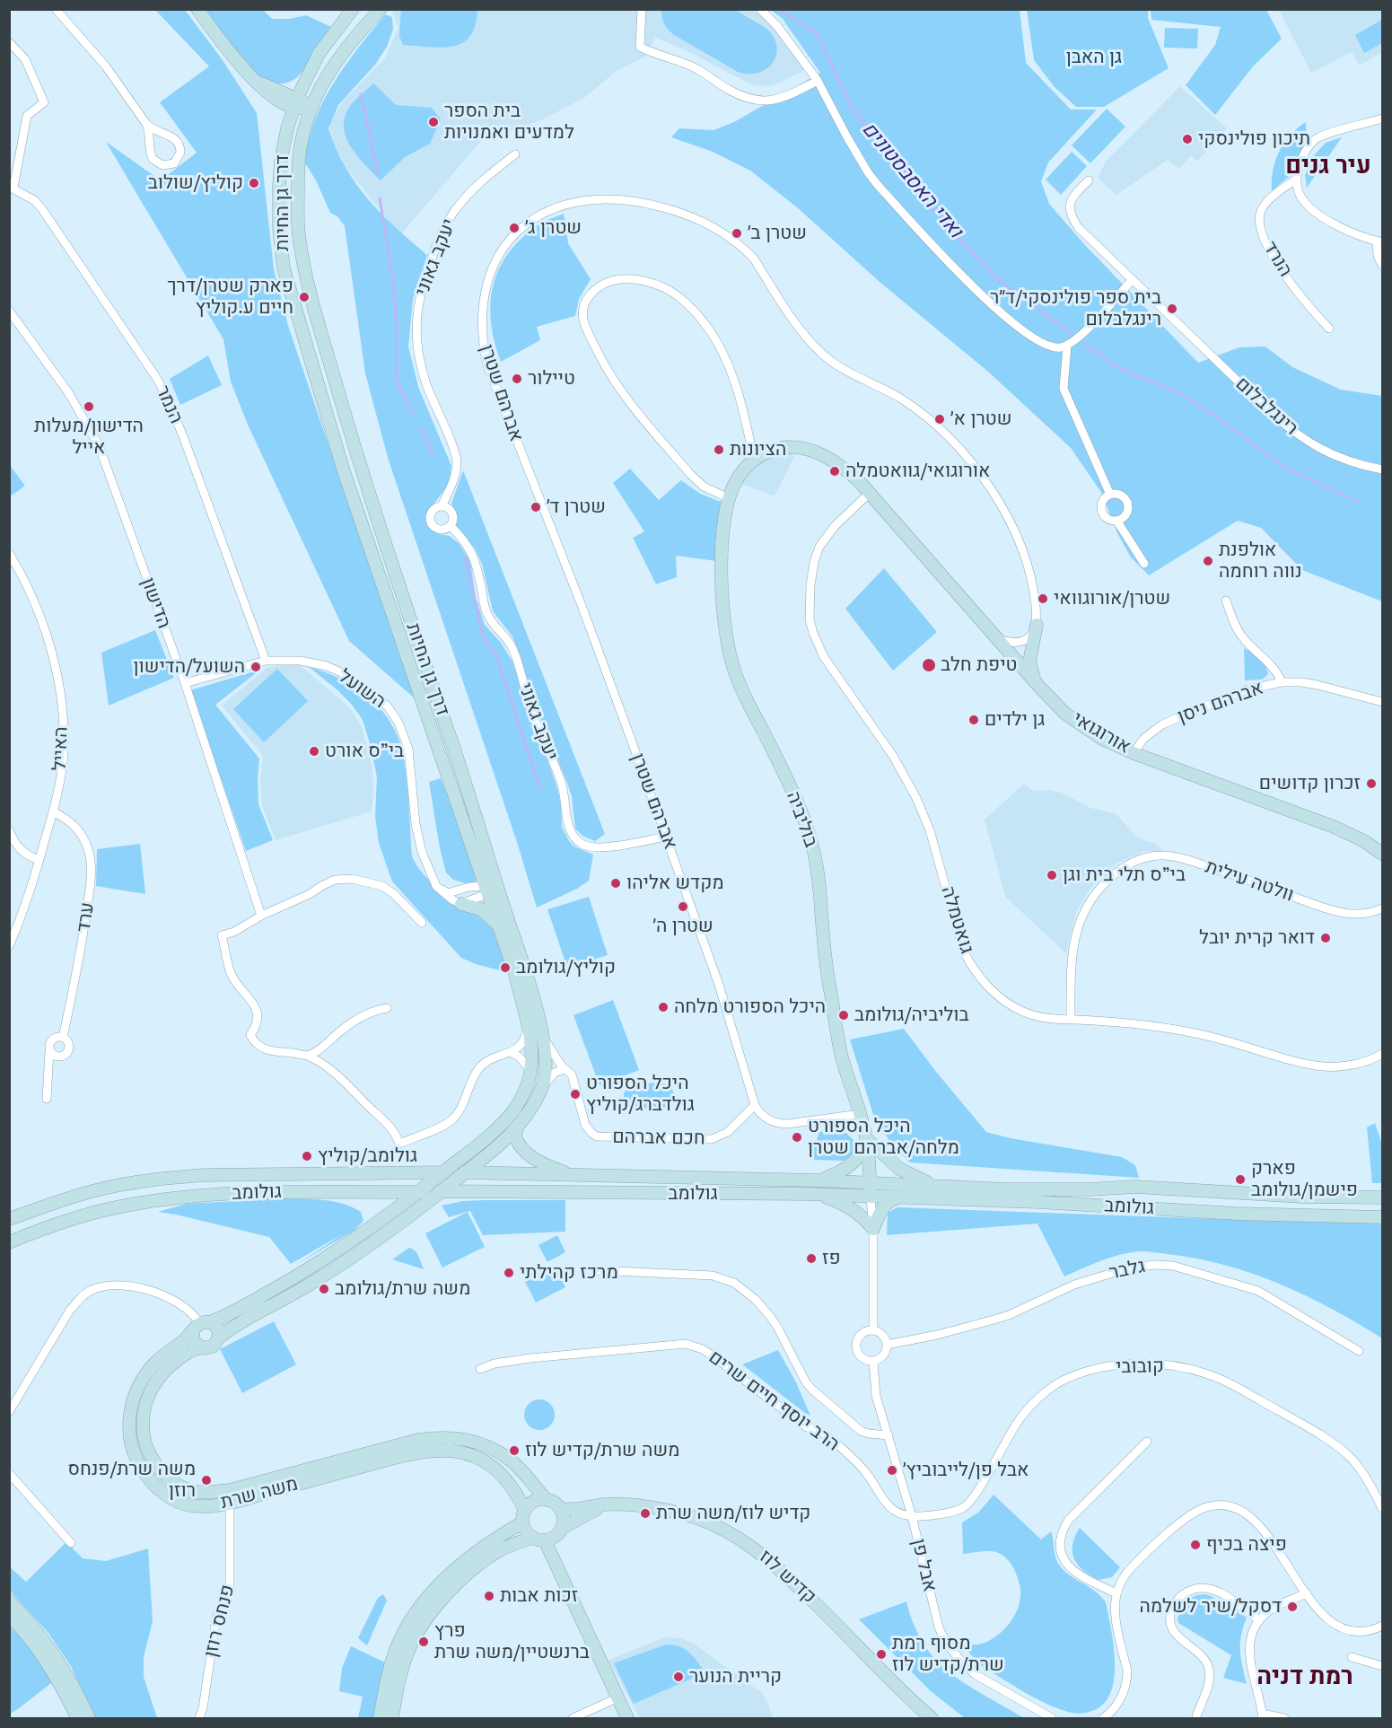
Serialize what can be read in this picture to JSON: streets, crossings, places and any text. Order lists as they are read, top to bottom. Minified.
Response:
{"streets":{"main road":["דרך גן החיות","אורוגואי","בוליביה","גולומב","משה שרת","קדיש לוז"],"street":["יעקב גאוני","הנרד","אברהם שטרן","הנמר","רינגלבלום","הדישון","השועל","אברהם ניסן","האייל","וולטה עילית","ערד","גואטמלה","חכם אברהם","גלבר","קובובי","הרב יוסף חיים שרים","אבל פן","פנחס רוזן"]},"crossings":[["דרך גן החיות","חכם אברהם"],["דרך גן החיות","גולומב"],["דרך גן החיות","משה שרת"],["יעקב גאוני","אברהם שטרן"],["אברהם שטרן","חכם אברהם"],["הנמר","השועל"],["הדישון","השועל"],["אברהם ניסן","אורוגואי"],["אורוגואי","בוליביה"],["אורוגואי","גואטמלה"],["האייל","ערד"],["בוליביה","גולומב"],["וולטה עילית","גואטמלה"],["גולומב","משה שרת"],["גלבר","אבל פן"],["קובובי","הרב יוסף חיים שרים"],["קובובי","אבל פן"],["הרב יוסף חיים שרים","אבל פן"],["משה שרת","קדיש לוז"],["משה שרת","פנחס רוזן"]],"districts":["עיר גנים","רמת דניה"],"water":["ואדי האסבסטונים"],"parks":["גן האבן"],"places":["בית הספר למדעים ואמנויות","תיכון פולינסקי","קוליץ/שולוב","שטרן ג׳","שטרן ב׳","פארק שטרן/דרך חיים ע.קוליץ","בית ספר פולינסקי/ד״ר רינגלבלום","טיילור","הדישון/מעלות אייל","שטרן א׳","הציונות","אורוגואי/גוואטמלה","שטרן ד׳","אולפנת נווה רוחמה","שטרן/אורוגוואי","טיפת חלב","השועל/הדישון","גן ילדים","בי\"ס אורט","זכרון קדושים","בי\"ס תלי בית וגן","מקדש אליהו","שטרן ה׳","דואר קרית יובל","קוליץ/גולומב","היכל הספורט מלחה","בוליביה/גולומב","היכל הספורט גולדברג/קוליץ","היכל הספורט מלחה/אברהם שטרן","גולומב/קוליץ","פארק פישמן/גולומב","פז","מרכז קהילתי","משה שרת/גולומב","משה שרת/קדיש לוז","אבל פן/לייבוביץ׳","משה שרת/פנחס רוזן","קדיש לוז/משה שרת","פיצה בכיף","זכות אבות","דסקל/שיר לשלמה","פרץ ברנשטיין/משה שרת","מסוף רמת שרת/קדיש לוז","קריית הנוער"]}
